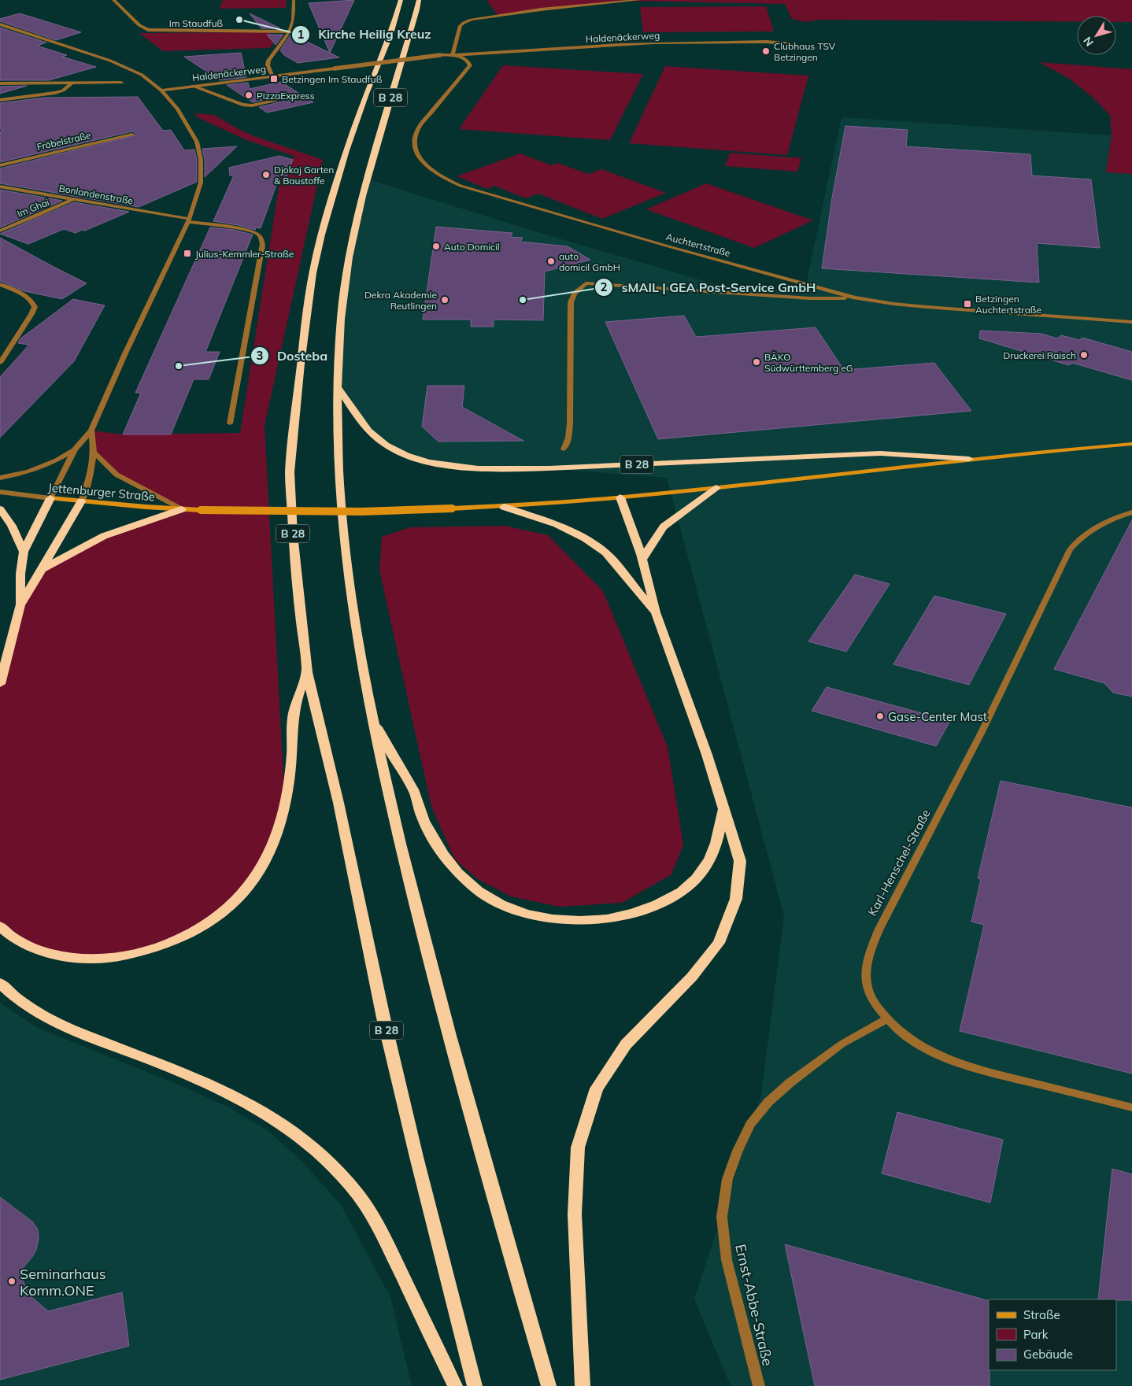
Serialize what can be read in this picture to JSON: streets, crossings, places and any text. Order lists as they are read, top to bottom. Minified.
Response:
{"streets":{"highway":["B 28"],"main road":["Jettenburger Straße"],"street":["Im Staudfuß","Haldenäckerweg","Fröbelstraße","Bonlandenstraße","Im Ghai","Auchtertstraße","Karl-Henschel-Straße","Ernst-Abbe-Straße"]},"crossings":[["Haldenäckerweg","Auchtertstraße"],["B 28","Jettenburger Straße"],["Bonlandenstraße","Im Ghai"],["Karl-Henschel-Straße","Ernst-Abbe-Straße"]],"places":{"other":["Kirche Heilig Kreuz","Clubhaus TSV Betzingen","PizzaExpress","Djokaj Garten & Baustoffe","Auto Domicil","auto domicil GmbH","Dekra Akademie Reutlingen","sMAIL | GEA Post-Service GmbH","Druckerei Raisch","BÄKO Südwürttemberg eG","Dosteba","Gase-Center Mast","Seminarhaus Komm.ONE"],"transit":["Betzingen Im Staudfuß","Julius-Kemmler-Straße","Betzingen Auchtertstraße"]},"legend":["Straße","Park","Gebäude"],"north":"bottom left"}
